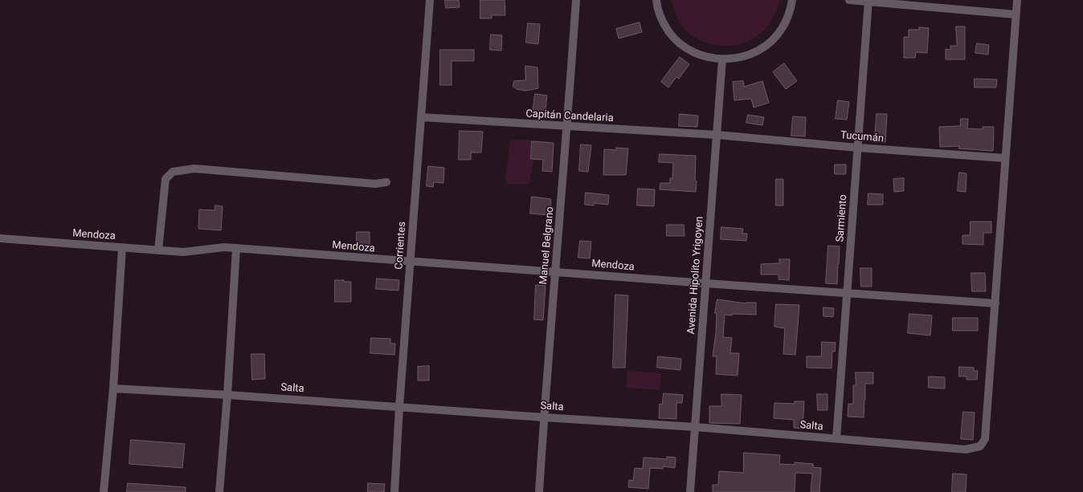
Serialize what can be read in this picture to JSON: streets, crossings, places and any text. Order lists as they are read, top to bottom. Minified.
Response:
{"streets":{"street":["Capitán Candelaria","Tucumán","Sarmiento","Mendoza","Corrientes","Manuel Belgrano","Avenida Hipolito Yrigoyen","Salta"]},"crossings":[["Capitán Candelaria","Tucumán"],["Capitán Candelaria","Corrientes"],["Capitán Candelaria","Manuel Belgrano"],["Capitán Candelaria","Avenida Hipolito Yrigoyen"],["Tucumán","Sarmiento"],["Tucumán","Avenida Hipolito Yrigoyen"],["Sarmiento","Mendoza"],["Sarmiento","Salta"],["Mendoza","Corrientes"],["Mendoza","Manuel Belgrano"],["Mendoza","Avenida Hipolito Yrigoyen"],["Mendoza","Salta"],["Corrientes","Salta"],["Manuel Belgrano","Salta"],["Avenida Hipolito Yrigoyen","Salta"]]}
